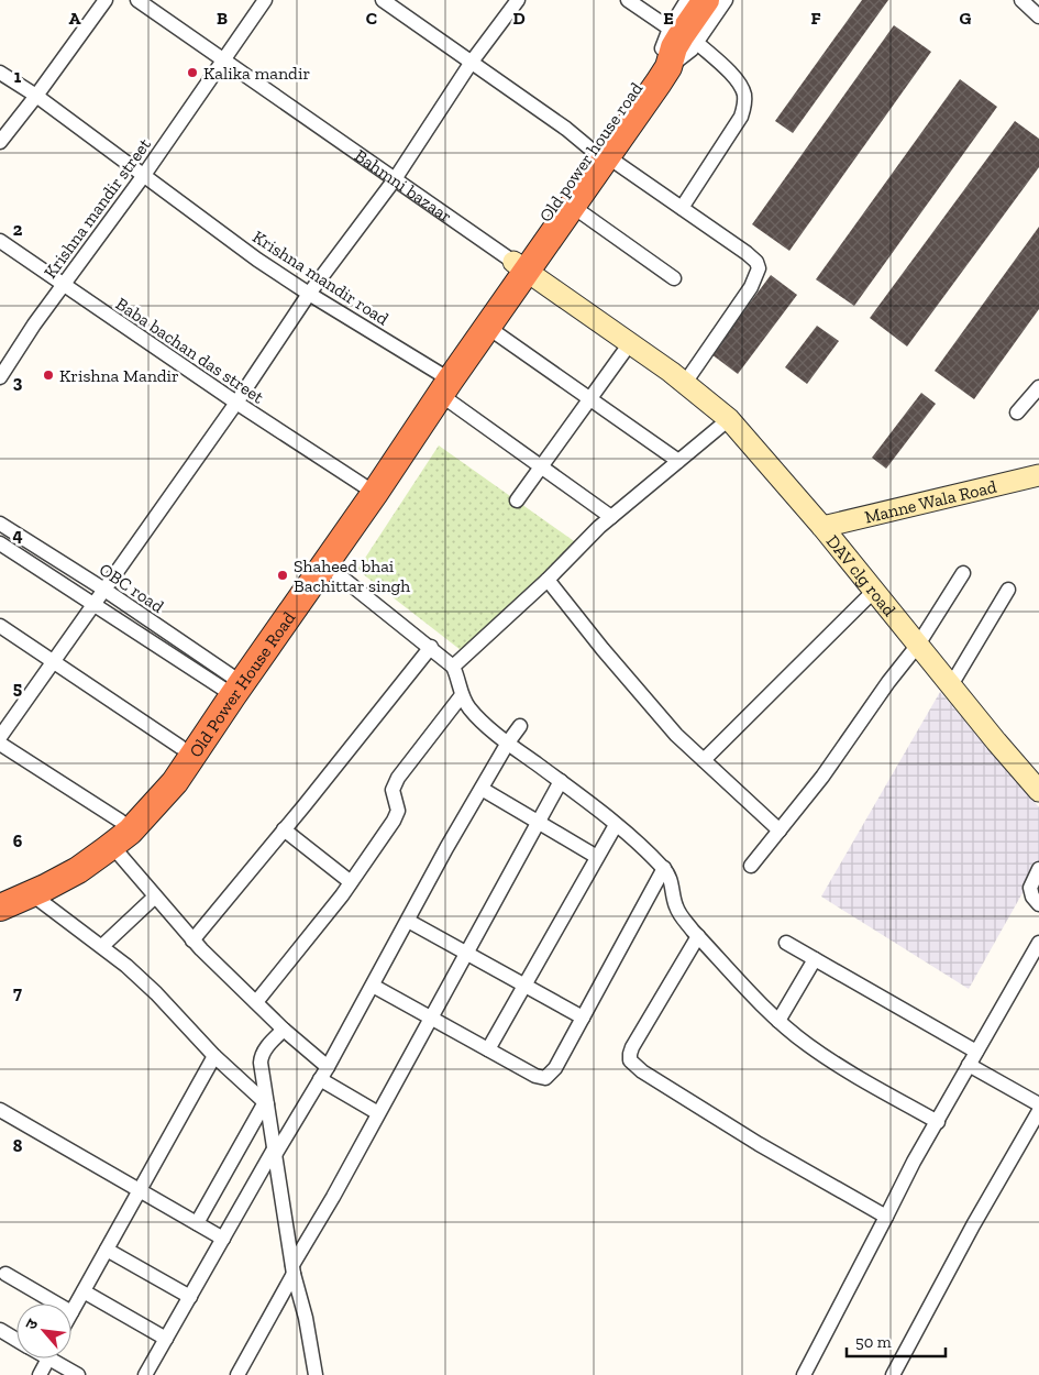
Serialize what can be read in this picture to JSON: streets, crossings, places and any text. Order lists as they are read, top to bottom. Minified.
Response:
{"streets":{"highway":["Old power house road","Old Power House Road"],"street":["Bahmni bazaar","Krishna mandir street","Krishna mandir road","Baba bachan das street","Manne Wala Road","DAV clg road","OBC road"]},"crossings":[["Old power house road","Bahmni bazaar"],["Old power house road","Old Power House Road"],["Bahmni bazaar","Krishna mandir street"],["Bahmni bazaar","DAV clg road"],["Bahmni bazaar","Old Power House Road"],["Krishna mandir street","Krishna mandir road"],["Krishna mandir street","Baba bachan das street"],["Krishna mandir road","Old Power House Road"],["Baba bachan das street","Old Power House Road"],["Manne Wala Road","DAV clg road"],["OBC road","Old Power House Road"]],"places":["Kalika mandir","Krishna Mandir","Shaheed bhai Bachittar singh"],"scale_bar":"50 m","north":"top left","grid":{"columns":["A","B","C","D","E","F","G"],"rows":["1","2","3","4","5","6","7","8"]}}
